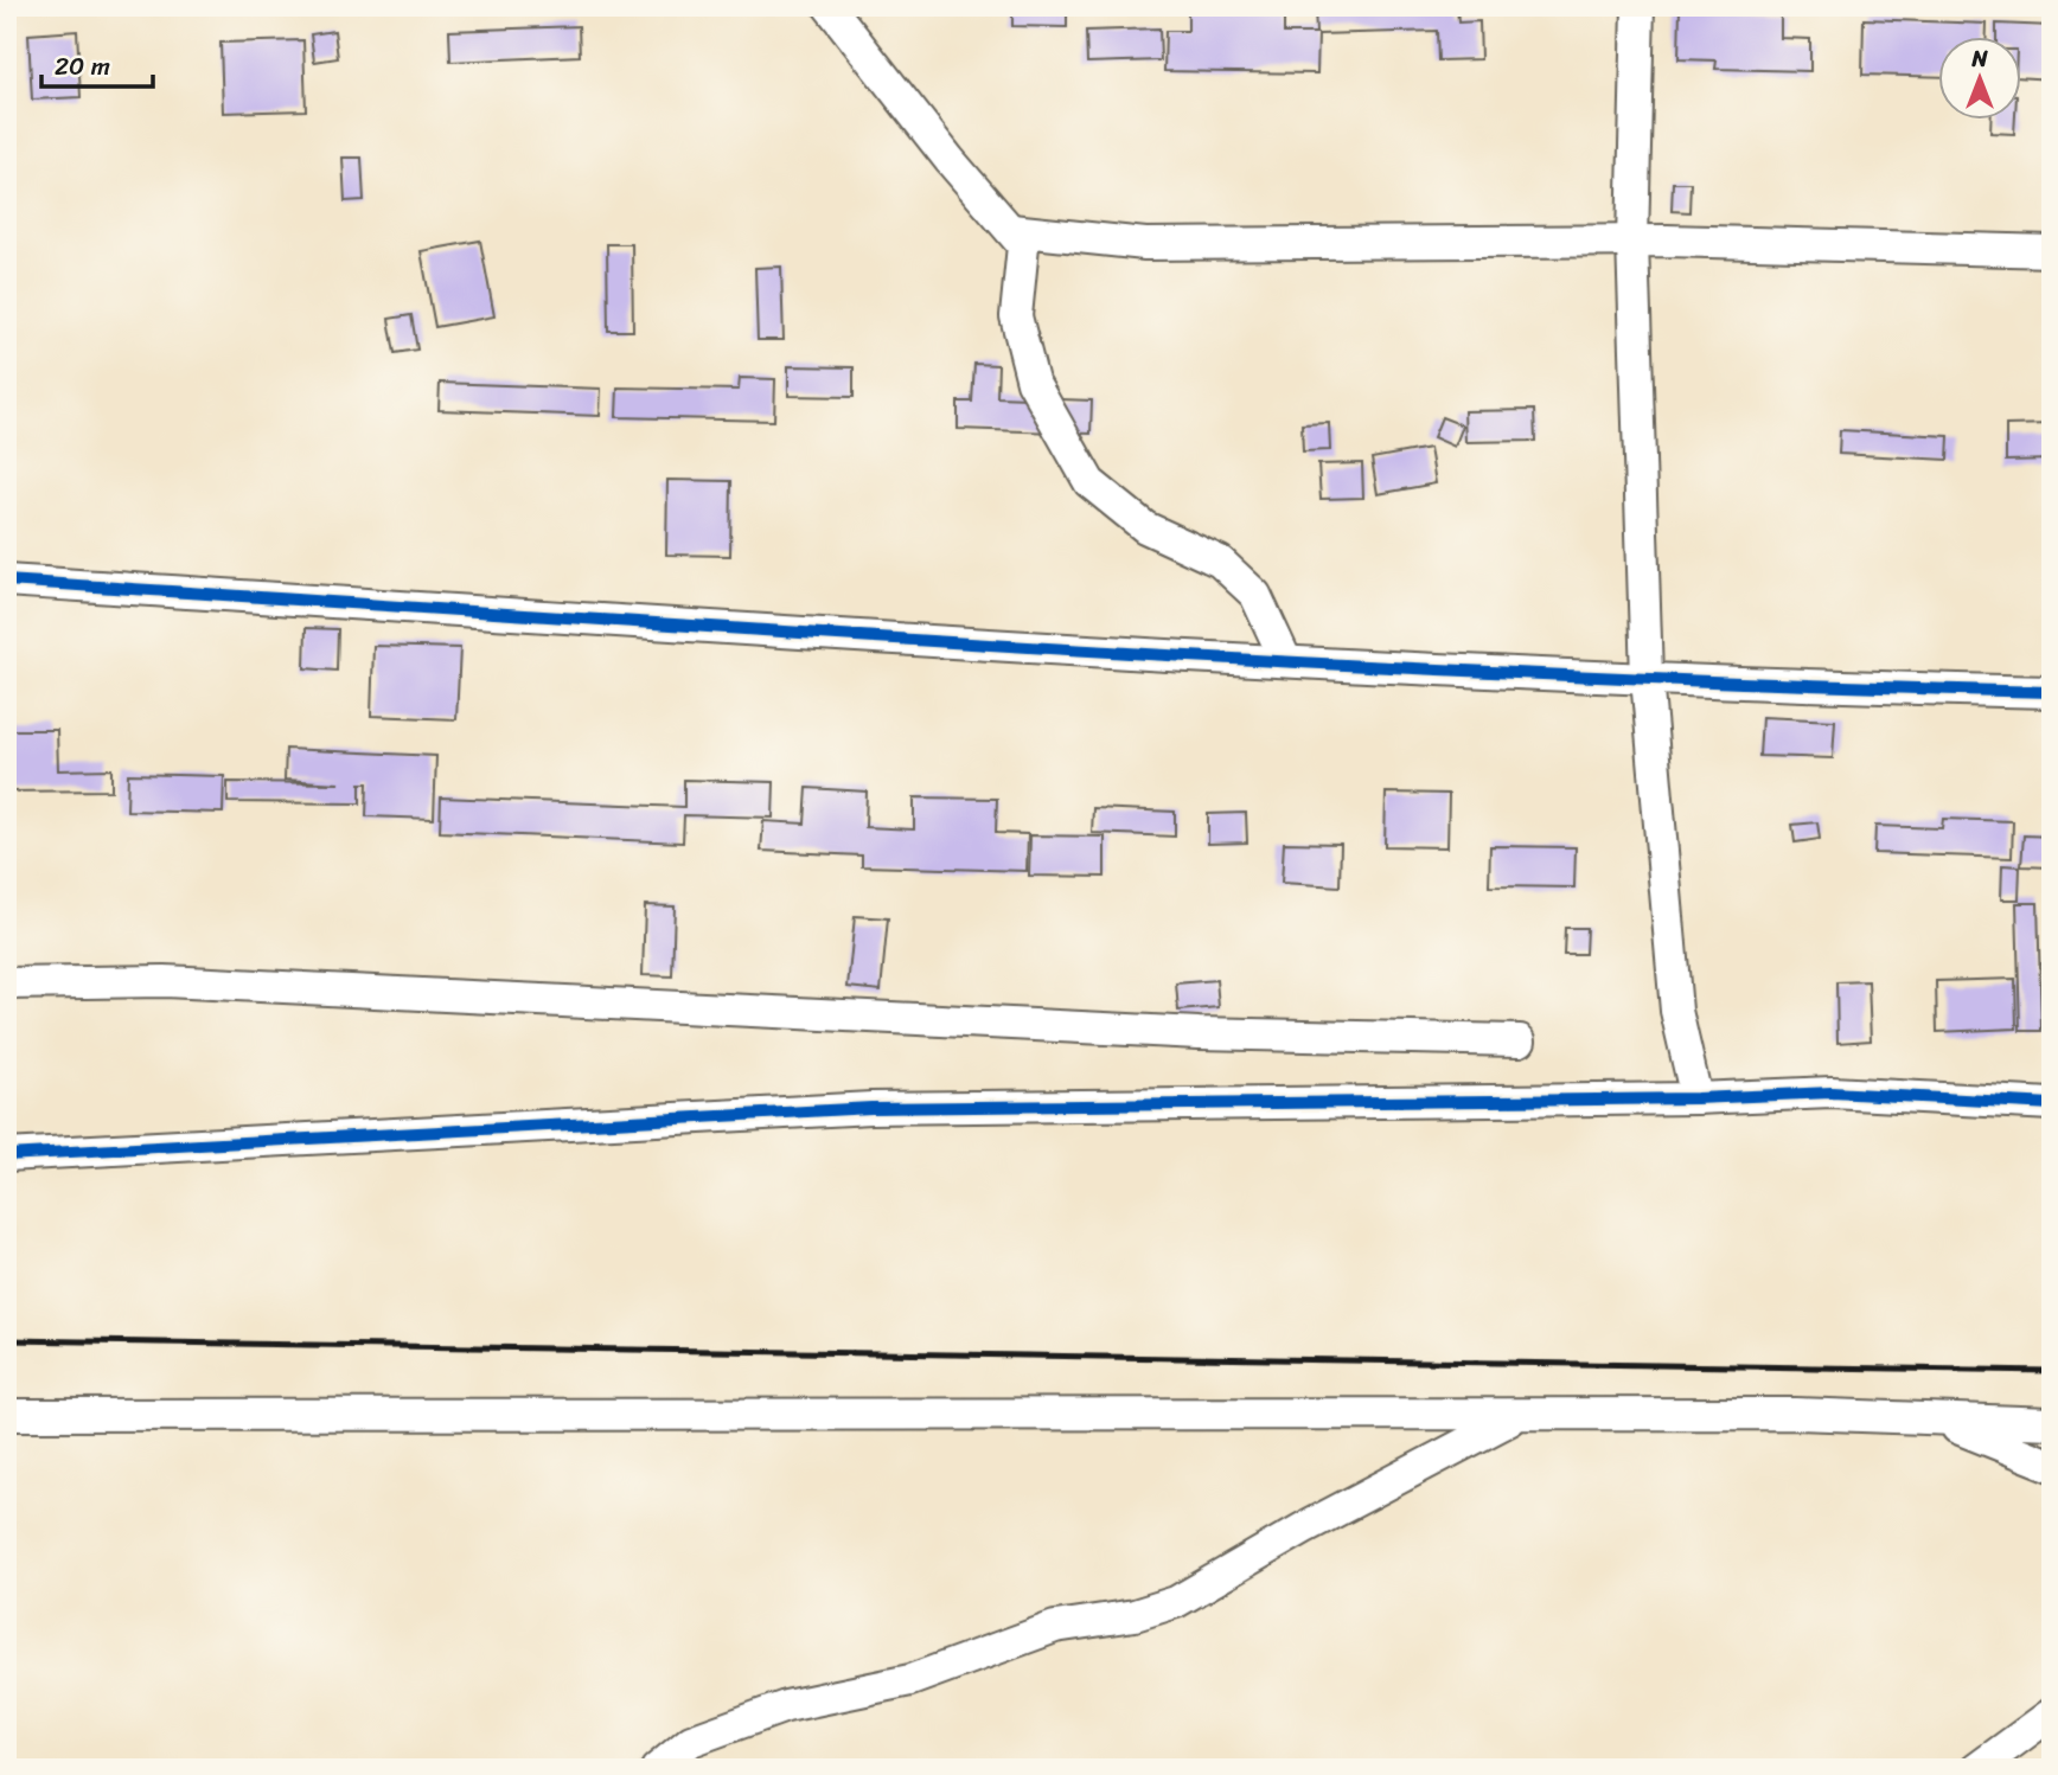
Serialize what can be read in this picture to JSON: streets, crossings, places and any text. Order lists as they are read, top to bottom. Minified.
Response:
{"scale_bar":"20 m","north":"top"}
